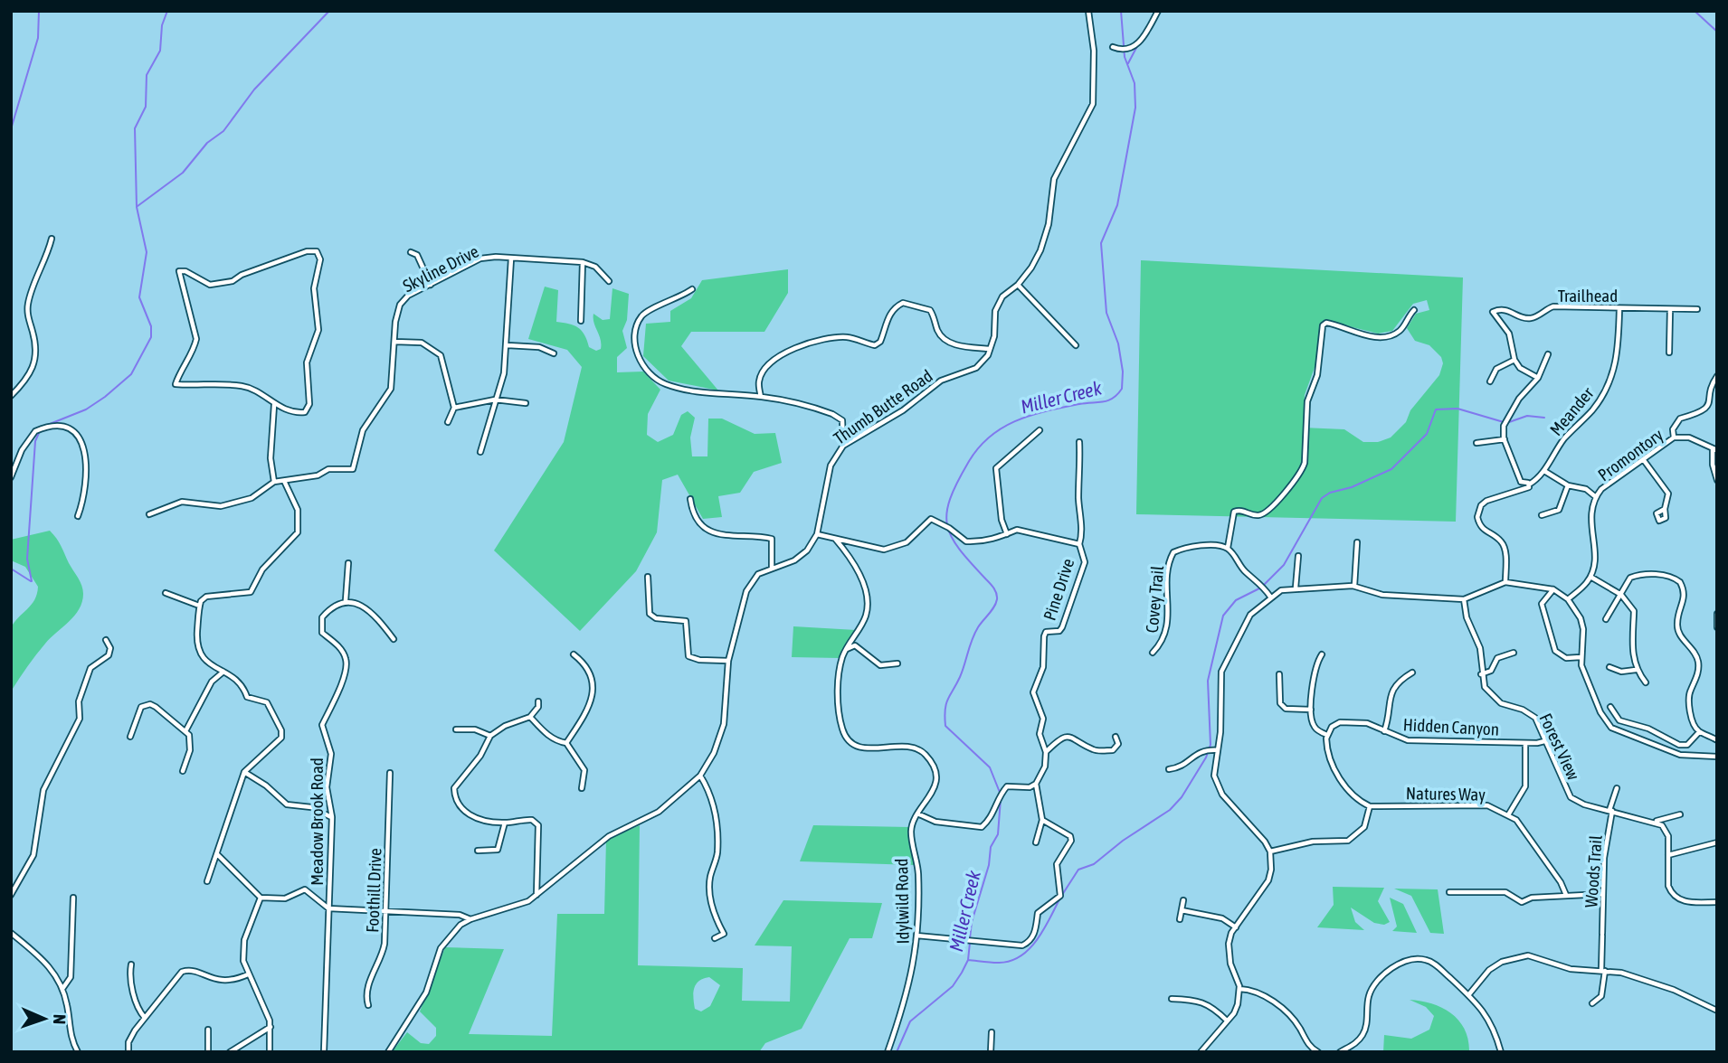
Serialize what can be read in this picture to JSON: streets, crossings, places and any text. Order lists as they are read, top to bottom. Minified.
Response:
{"streets":{"street":["Skyline Drive","Trailhead","Thumb Butte Road","Meander","Promontory","Pine Drive","Covey Trail","Hidden Canyon","Forest View","Natures Way","Meadow Brook Road","Woods Trail","Foothill Drive","Idylwild Road"]},"crossings":[["Trailhead","Meander"],["Pine Drive","Idylwild Road"],["Hidden Canyon","Forest View"],["Forest View","Woods Trail"]],"water":["Miller Creek"],"north":"right"}
